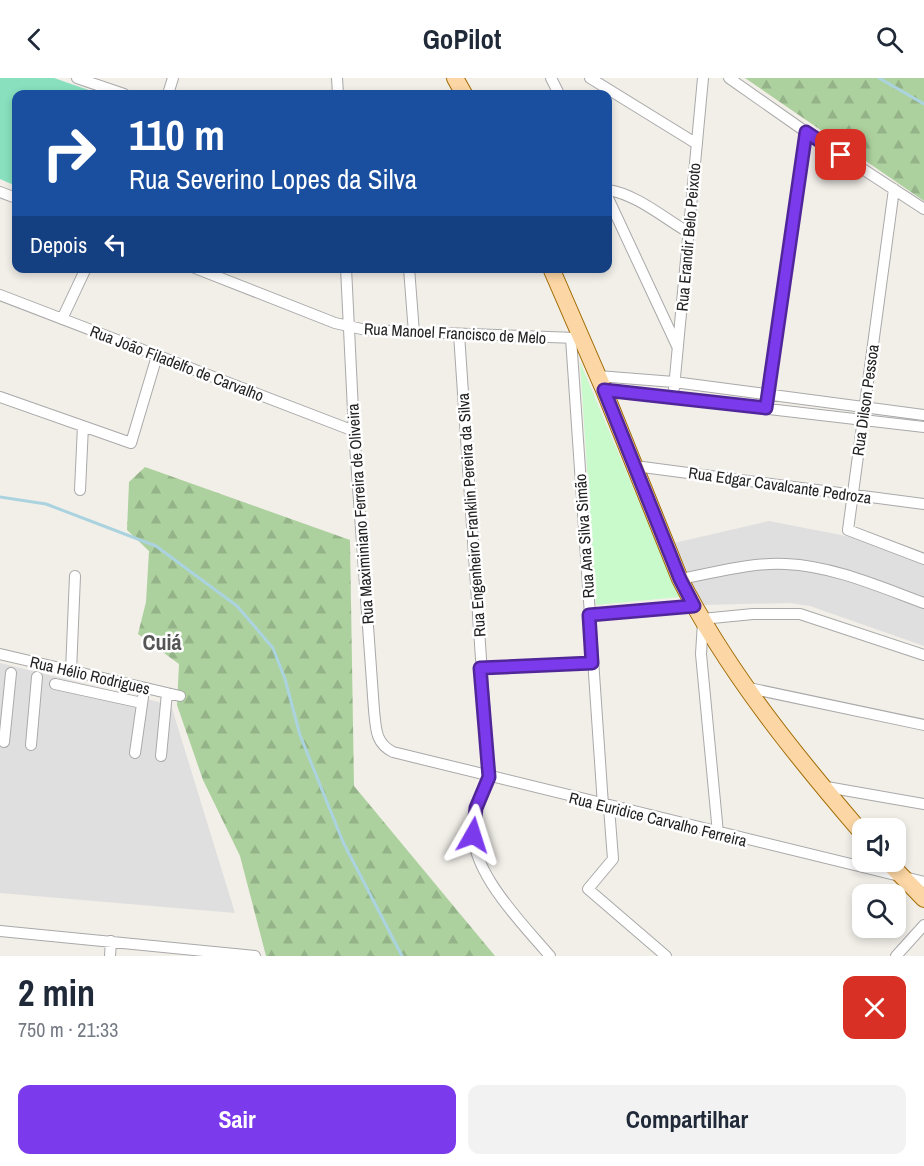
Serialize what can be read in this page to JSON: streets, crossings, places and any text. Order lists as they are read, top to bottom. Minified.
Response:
{"streets":{"street":["Rua Erandir Belo Peixoto","Rua Manoel Francisco de Melo","Rua João Filadelfo de Carvalho","Rua Dilson Pessoa","Rua Edgar Cavalcante Pedroza","Rua Maximiniano Ferreira de Oliveira","Rua Engenheiro Franklin Pereira da Silva","Rua Ana Silva Simão","Rua Hélio Rodrigues","Rua Euridice Carvalho Ferreira"]},"crossings":[["Rua Manoel Francisco de Melo","Rua Maximiniano Ferreira de Oliveira"],["Rua Manoel Francisco de Melo","Rua Engenheiro Franklin Pereira da Silva"],["Rua Manoel Francisco de Melo","Rua Ana Silva Simão"],["Rua João Filadelfo de Carvalho","Rua Maximiniano Ferreira de Oliveira"],["Rua Dilson Pessoa","Rua Edgar Cavalcante Pedroza"],["Rua Maximiniano Ferreira de Oliveira","Rua Euridice Carvalho Ferreira"],["Rua Engenheiro Franklin Pereira da Silva","Rua Euridice Carvalho Ferreira"],["Rua Ana Silva Simão","Rua Euridice Carvalho Ferreira"]],"districts":["Cuiá"],"page":{"header":"GoPilot","turn":["110 m","Rua Severino Lopes da Silva"],"then":"Depois","heading":["2 min","750 m · 21:33"],"buttons":["Sair","Compartilhar"]}}
